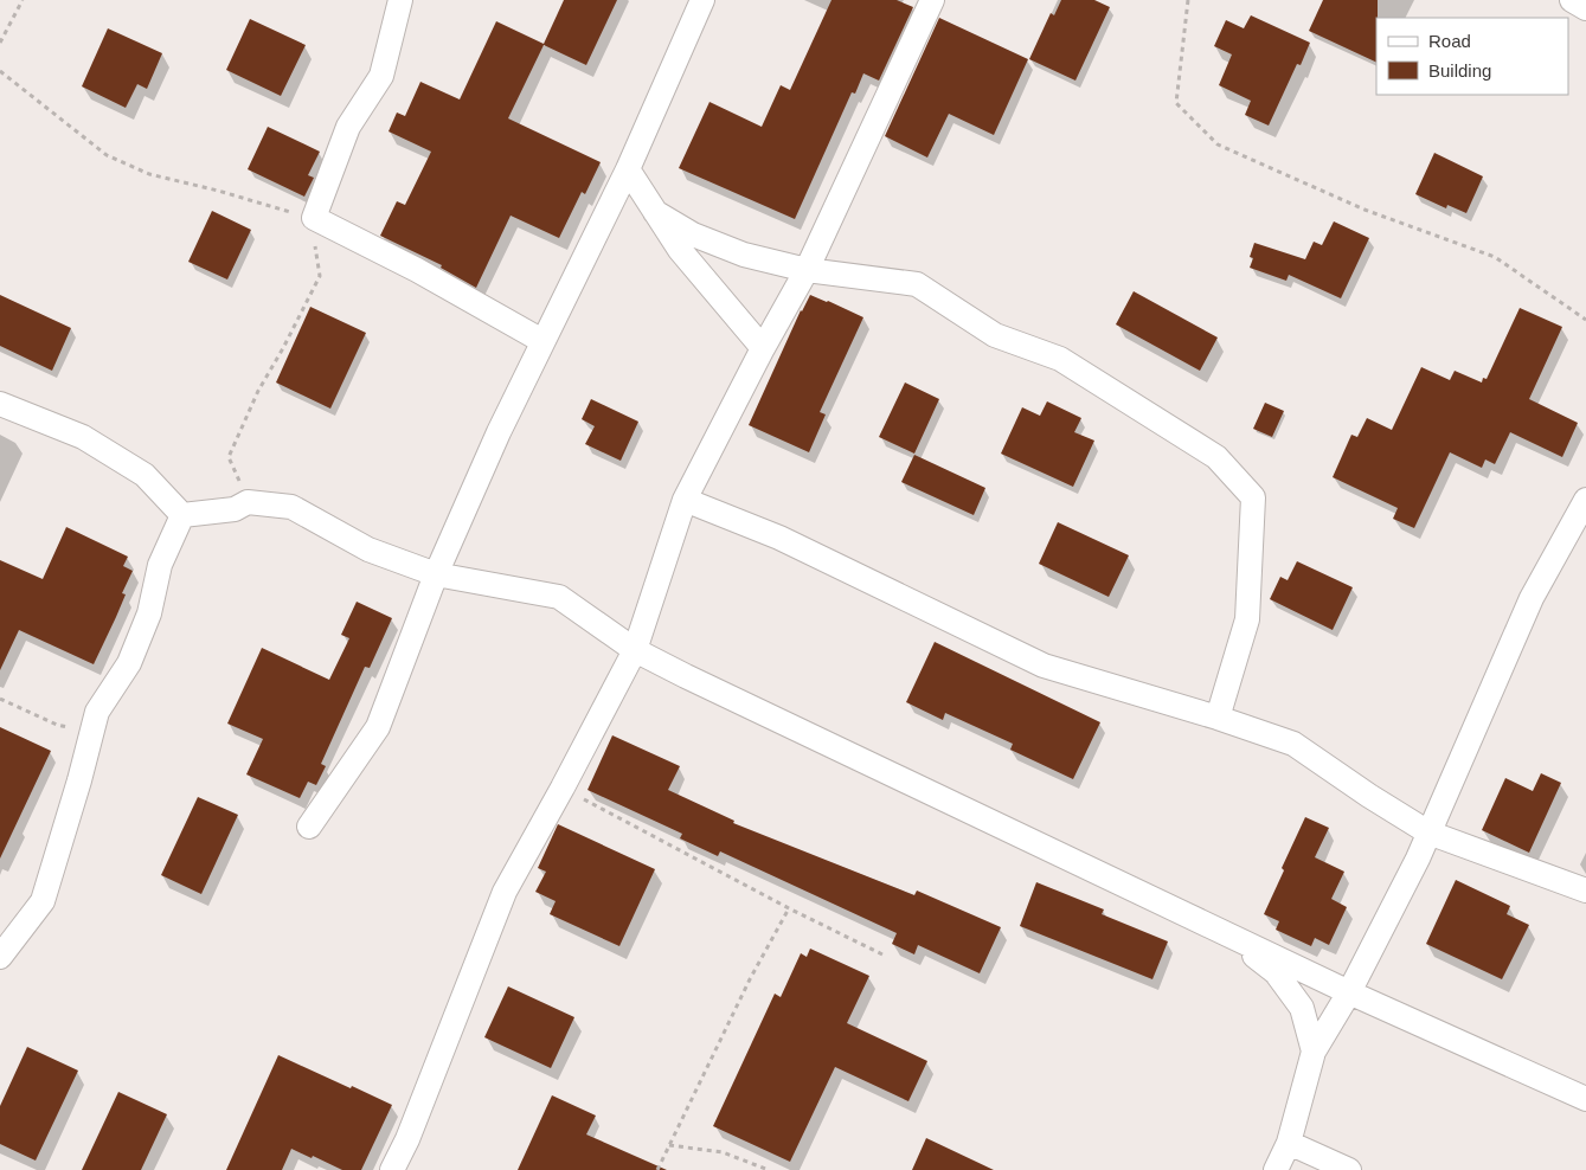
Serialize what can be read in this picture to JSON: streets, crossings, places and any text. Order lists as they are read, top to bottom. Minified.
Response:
{"legend":["Road","Building"]}
